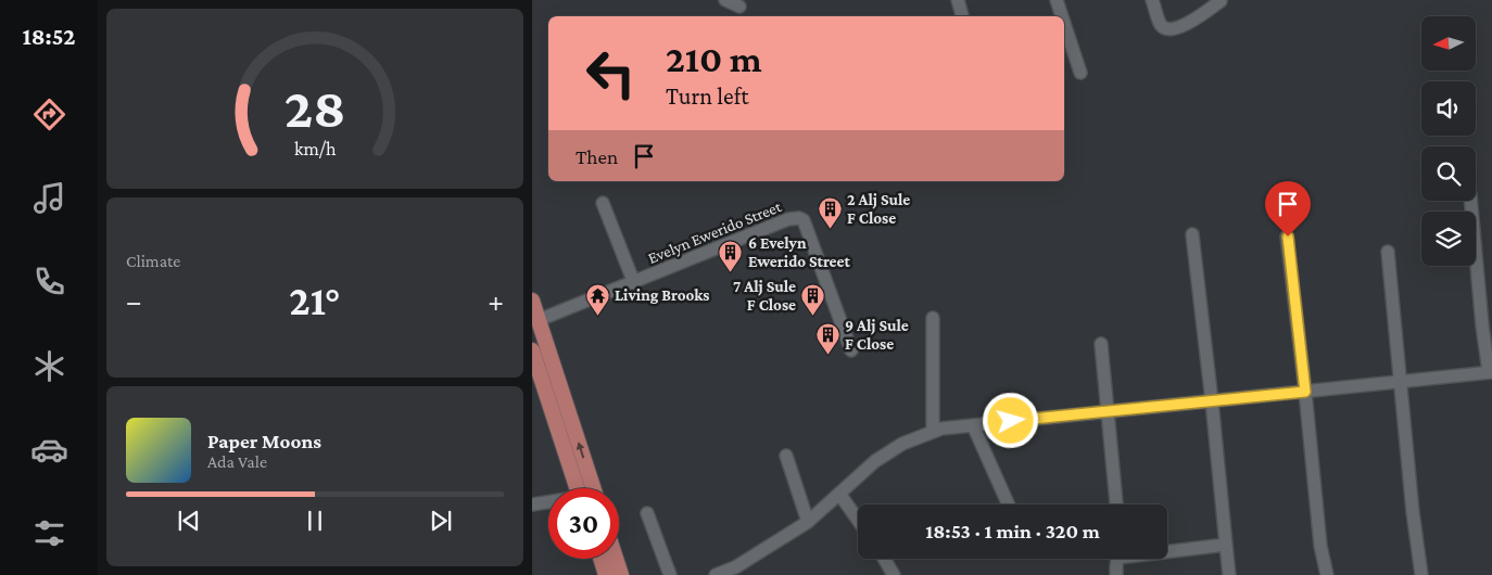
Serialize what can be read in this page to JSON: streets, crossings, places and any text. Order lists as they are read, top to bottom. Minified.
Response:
{"streets":{"street":["Evelyn Ewerido Street"]},"places":{"building":["2 Alj Sule F Close","6 Evelyn Ewerido Street","7 Alj Sule F Close","9 Alj Sule F Close"],"temple":["Living Brooks"]},"north":"left","page":{"tabs":"18:52","turn":["210 m","Turn left"],"then":"Then","tile":"Climate","heat":["−","21°","+"],"song":["Paper Moons","Ada Vale"],"limit":"30","trip":"18:53 · 1 min · 320 m","gauge":["28","km/h"]}}
